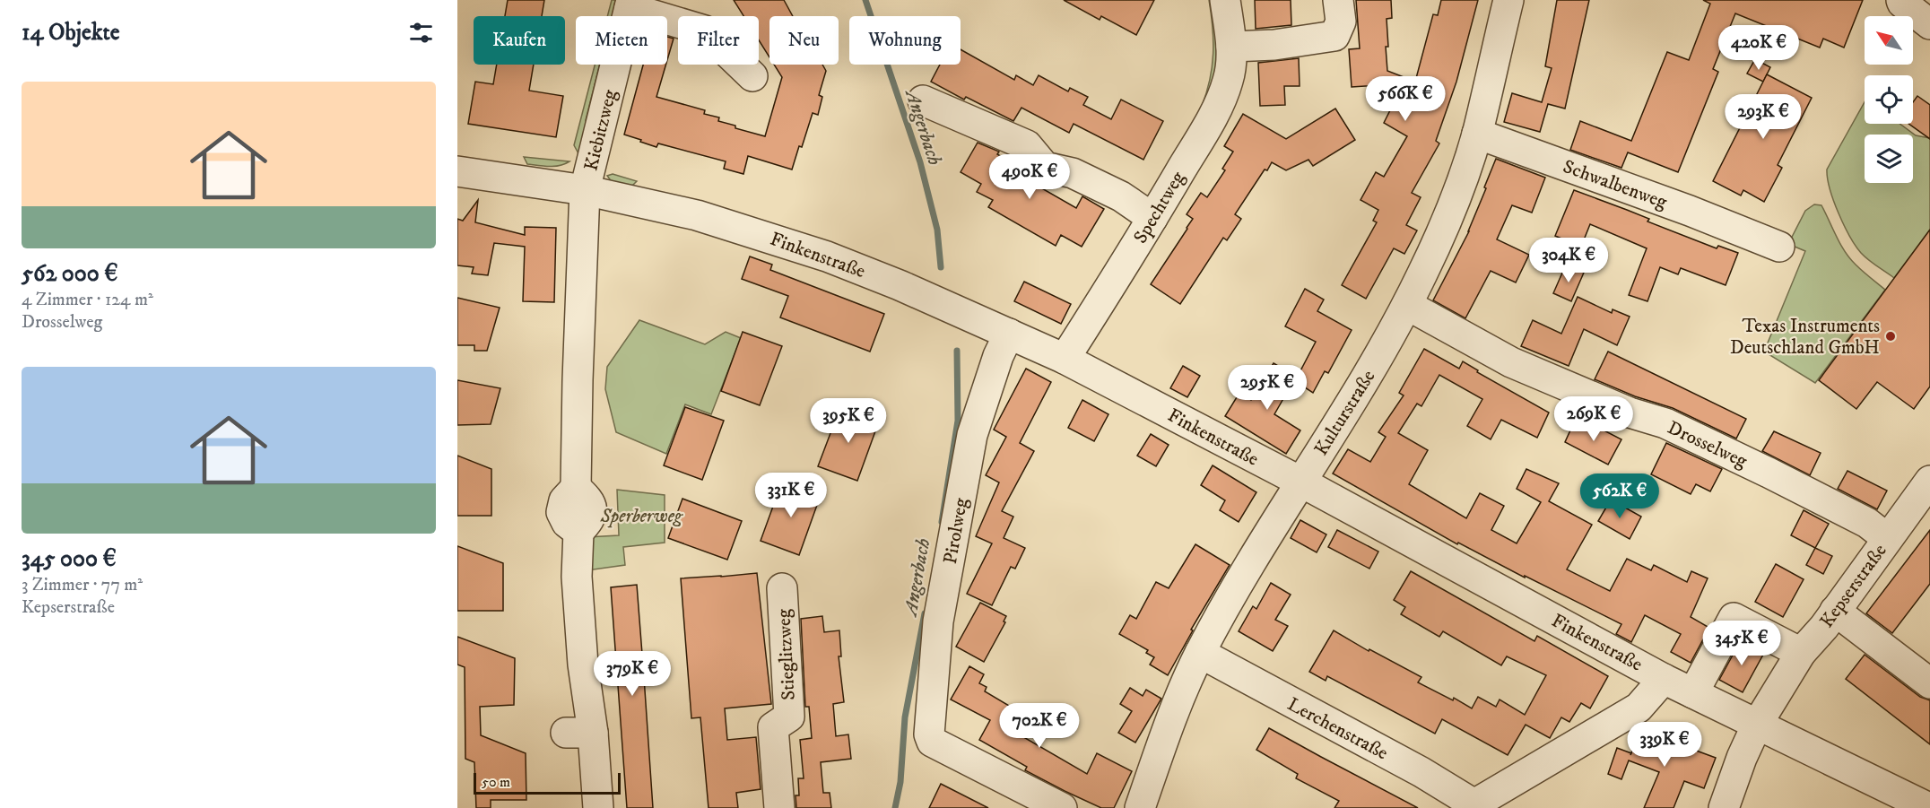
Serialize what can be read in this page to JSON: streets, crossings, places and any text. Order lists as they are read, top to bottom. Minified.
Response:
{"streets":{"street":["Kiebitzweg","Schwalbenweg","Spechtweg","Finkenstraße","Kulturstraße","Drosselweg","Pirolweg","Kepserstraße","Stieglitzweg","Lerchenstraße"]},"crossings":[["Kiebitzweg","Finkenstraße"],["Schwalbenweg","Kulturstraße"],["Spechtweg","Finkenstraße"],["Finkenstraße","Kulturstraße"],["Finkenstraße","Pirolweg"],["Finkenstraße","Kepserstraße"],["Kulturstraße","Drosselweg"],["Kulturstraße","Lerchenstraße"],["Drosselweg","Kepserstraße"]],"water":["Angerbach"],"parks":["Sperberweg"],"places":["Texas Instruments Deutschland GmbH"],"scale_bar":"50 m","north":"top left","page":{"heading":"14 Objekte","chip":["Kaufen","Mieten","Filter","Neu","Wohnung"],"price":["420K €","566K €","293K €","490K €","304K €","295K €","269K €","395K €","331K €","562K €","345K €","379K €","702K €","339K €"],"list":[{"name":"562 000 €","note":"4 Zimmer · 124 m² · Drosselweg"},{"name":"345 000 €","note":"3 Zimmer · 77 m² · Kepserstraße"}],"scale":"50 m"}}
